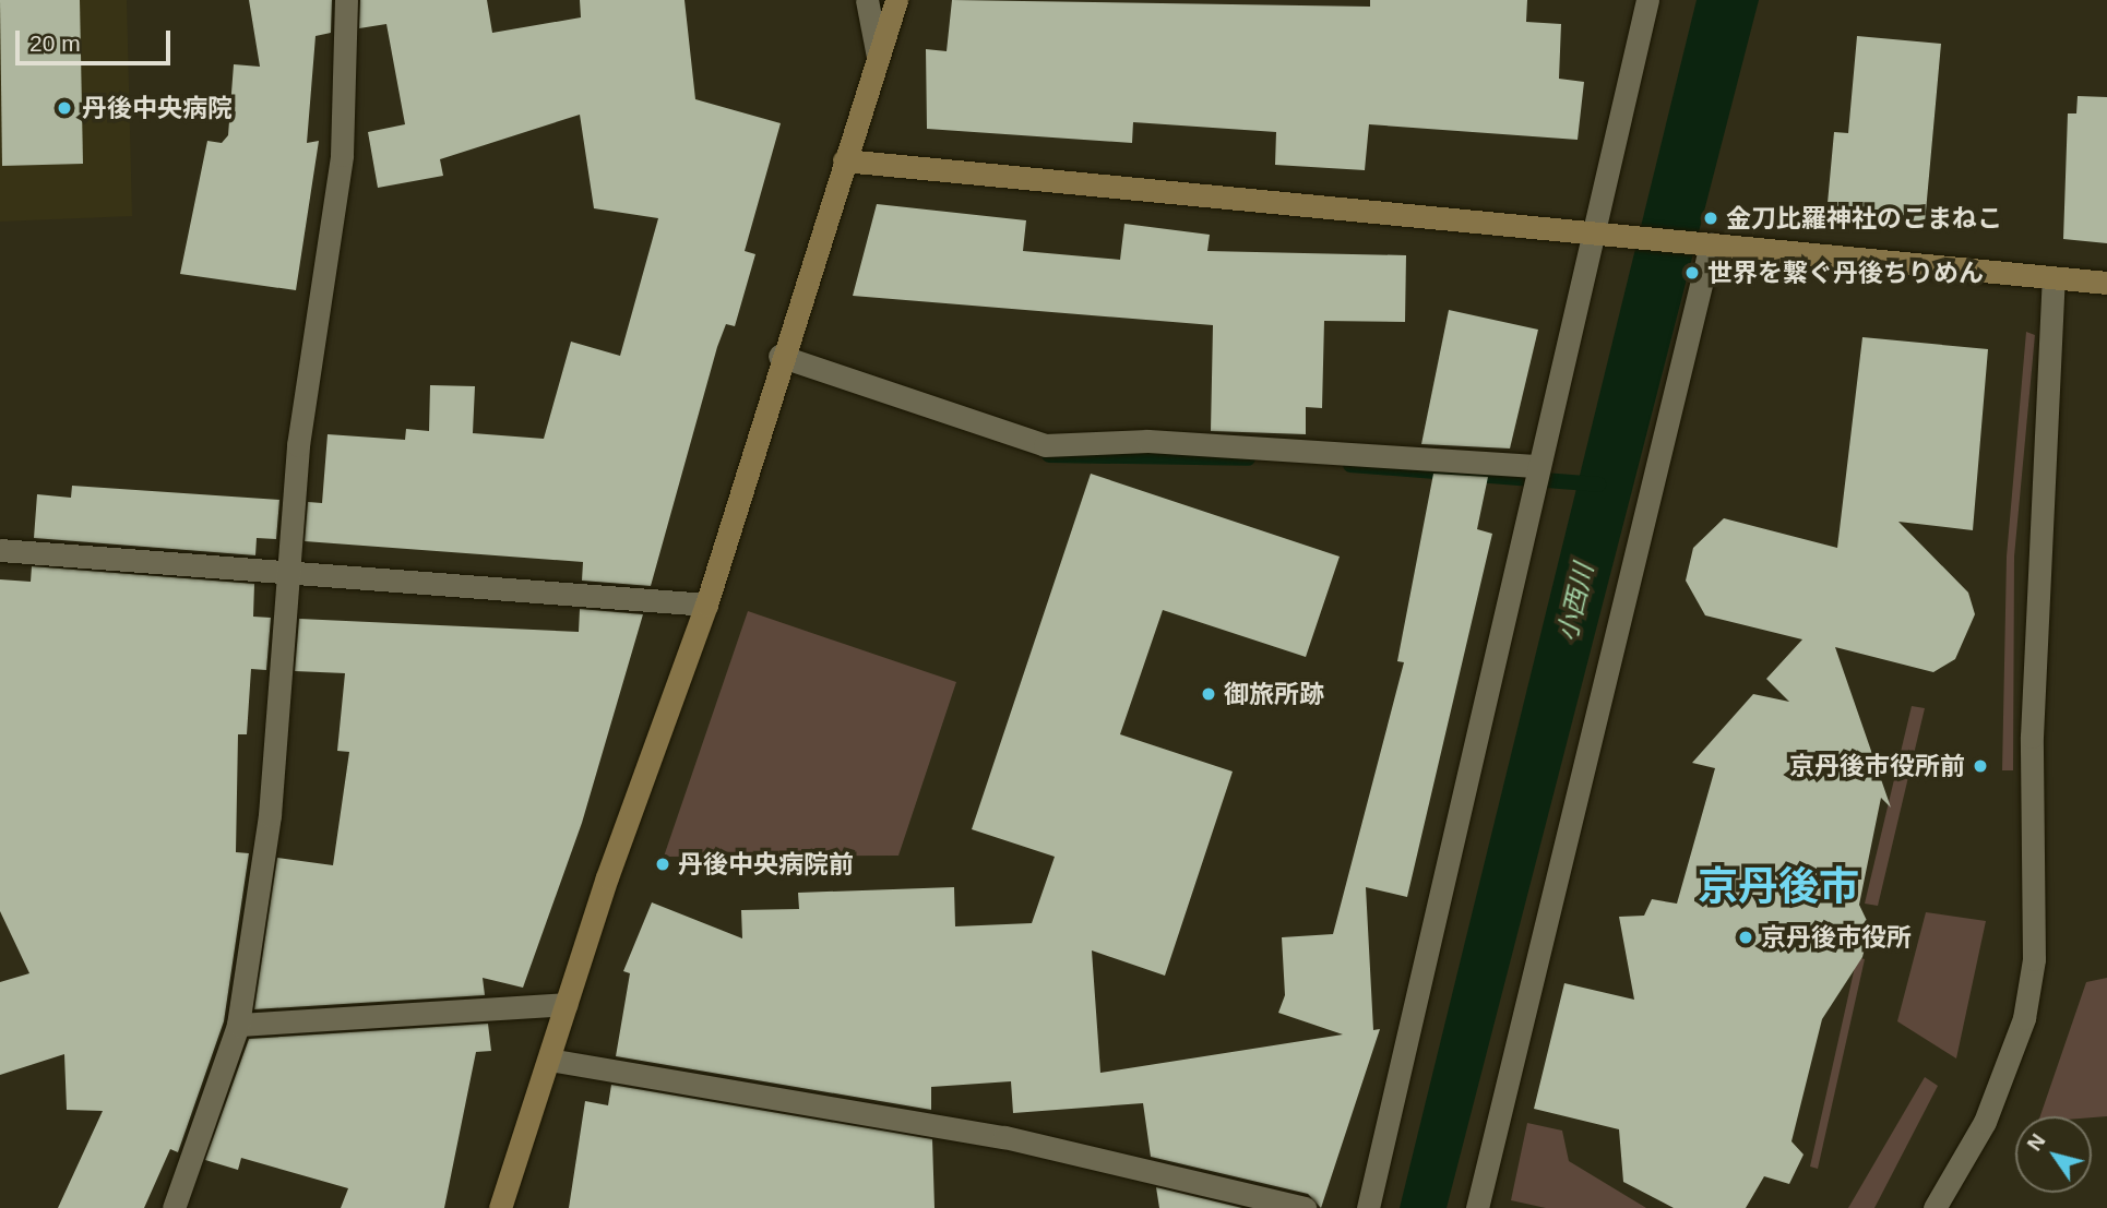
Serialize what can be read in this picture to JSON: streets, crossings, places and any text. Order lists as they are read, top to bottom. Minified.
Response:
{"districts":["京丹後市"],"water":["小西川"],"places":["丹後中央病院","金刀比羅神社のこまねこ","世界を繋ぐ丹後ちりめん","御旅所跡","京丹後市役所前","丹後中央病院前","京丹後市役所"],"scale_bar":"20 m","north":"top left"}
